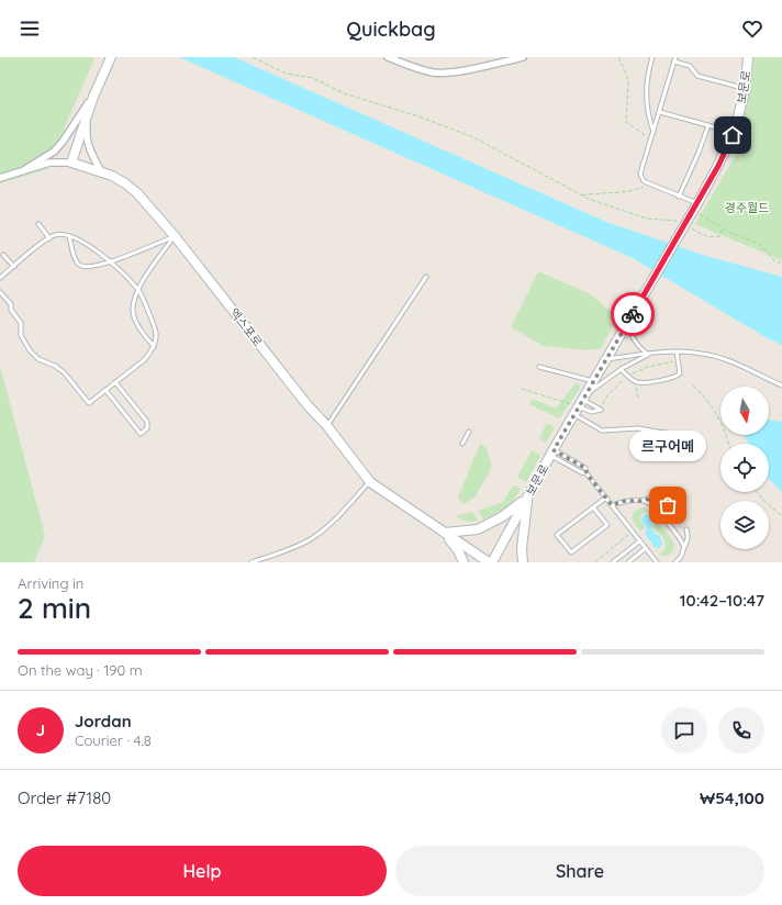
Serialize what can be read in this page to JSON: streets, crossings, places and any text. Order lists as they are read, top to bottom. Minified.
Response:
{"streets":{"main road":["보문로","엑스포로"]},"crossings":[["보문로","엑스포로"]],"parks":["경주월드"],"places":["르구어메"],"north":"bottom","page":{"header":"Quickbag","bubble":"르구어메","heading":["2 min","Arriving in","10:42–10:47"],"panel":["Jordan","Courier · 4.8","Order #7180","₩54,100"],"bar":"On the way · 190 m","round":"J","buttons":["Help","Share"]}}
